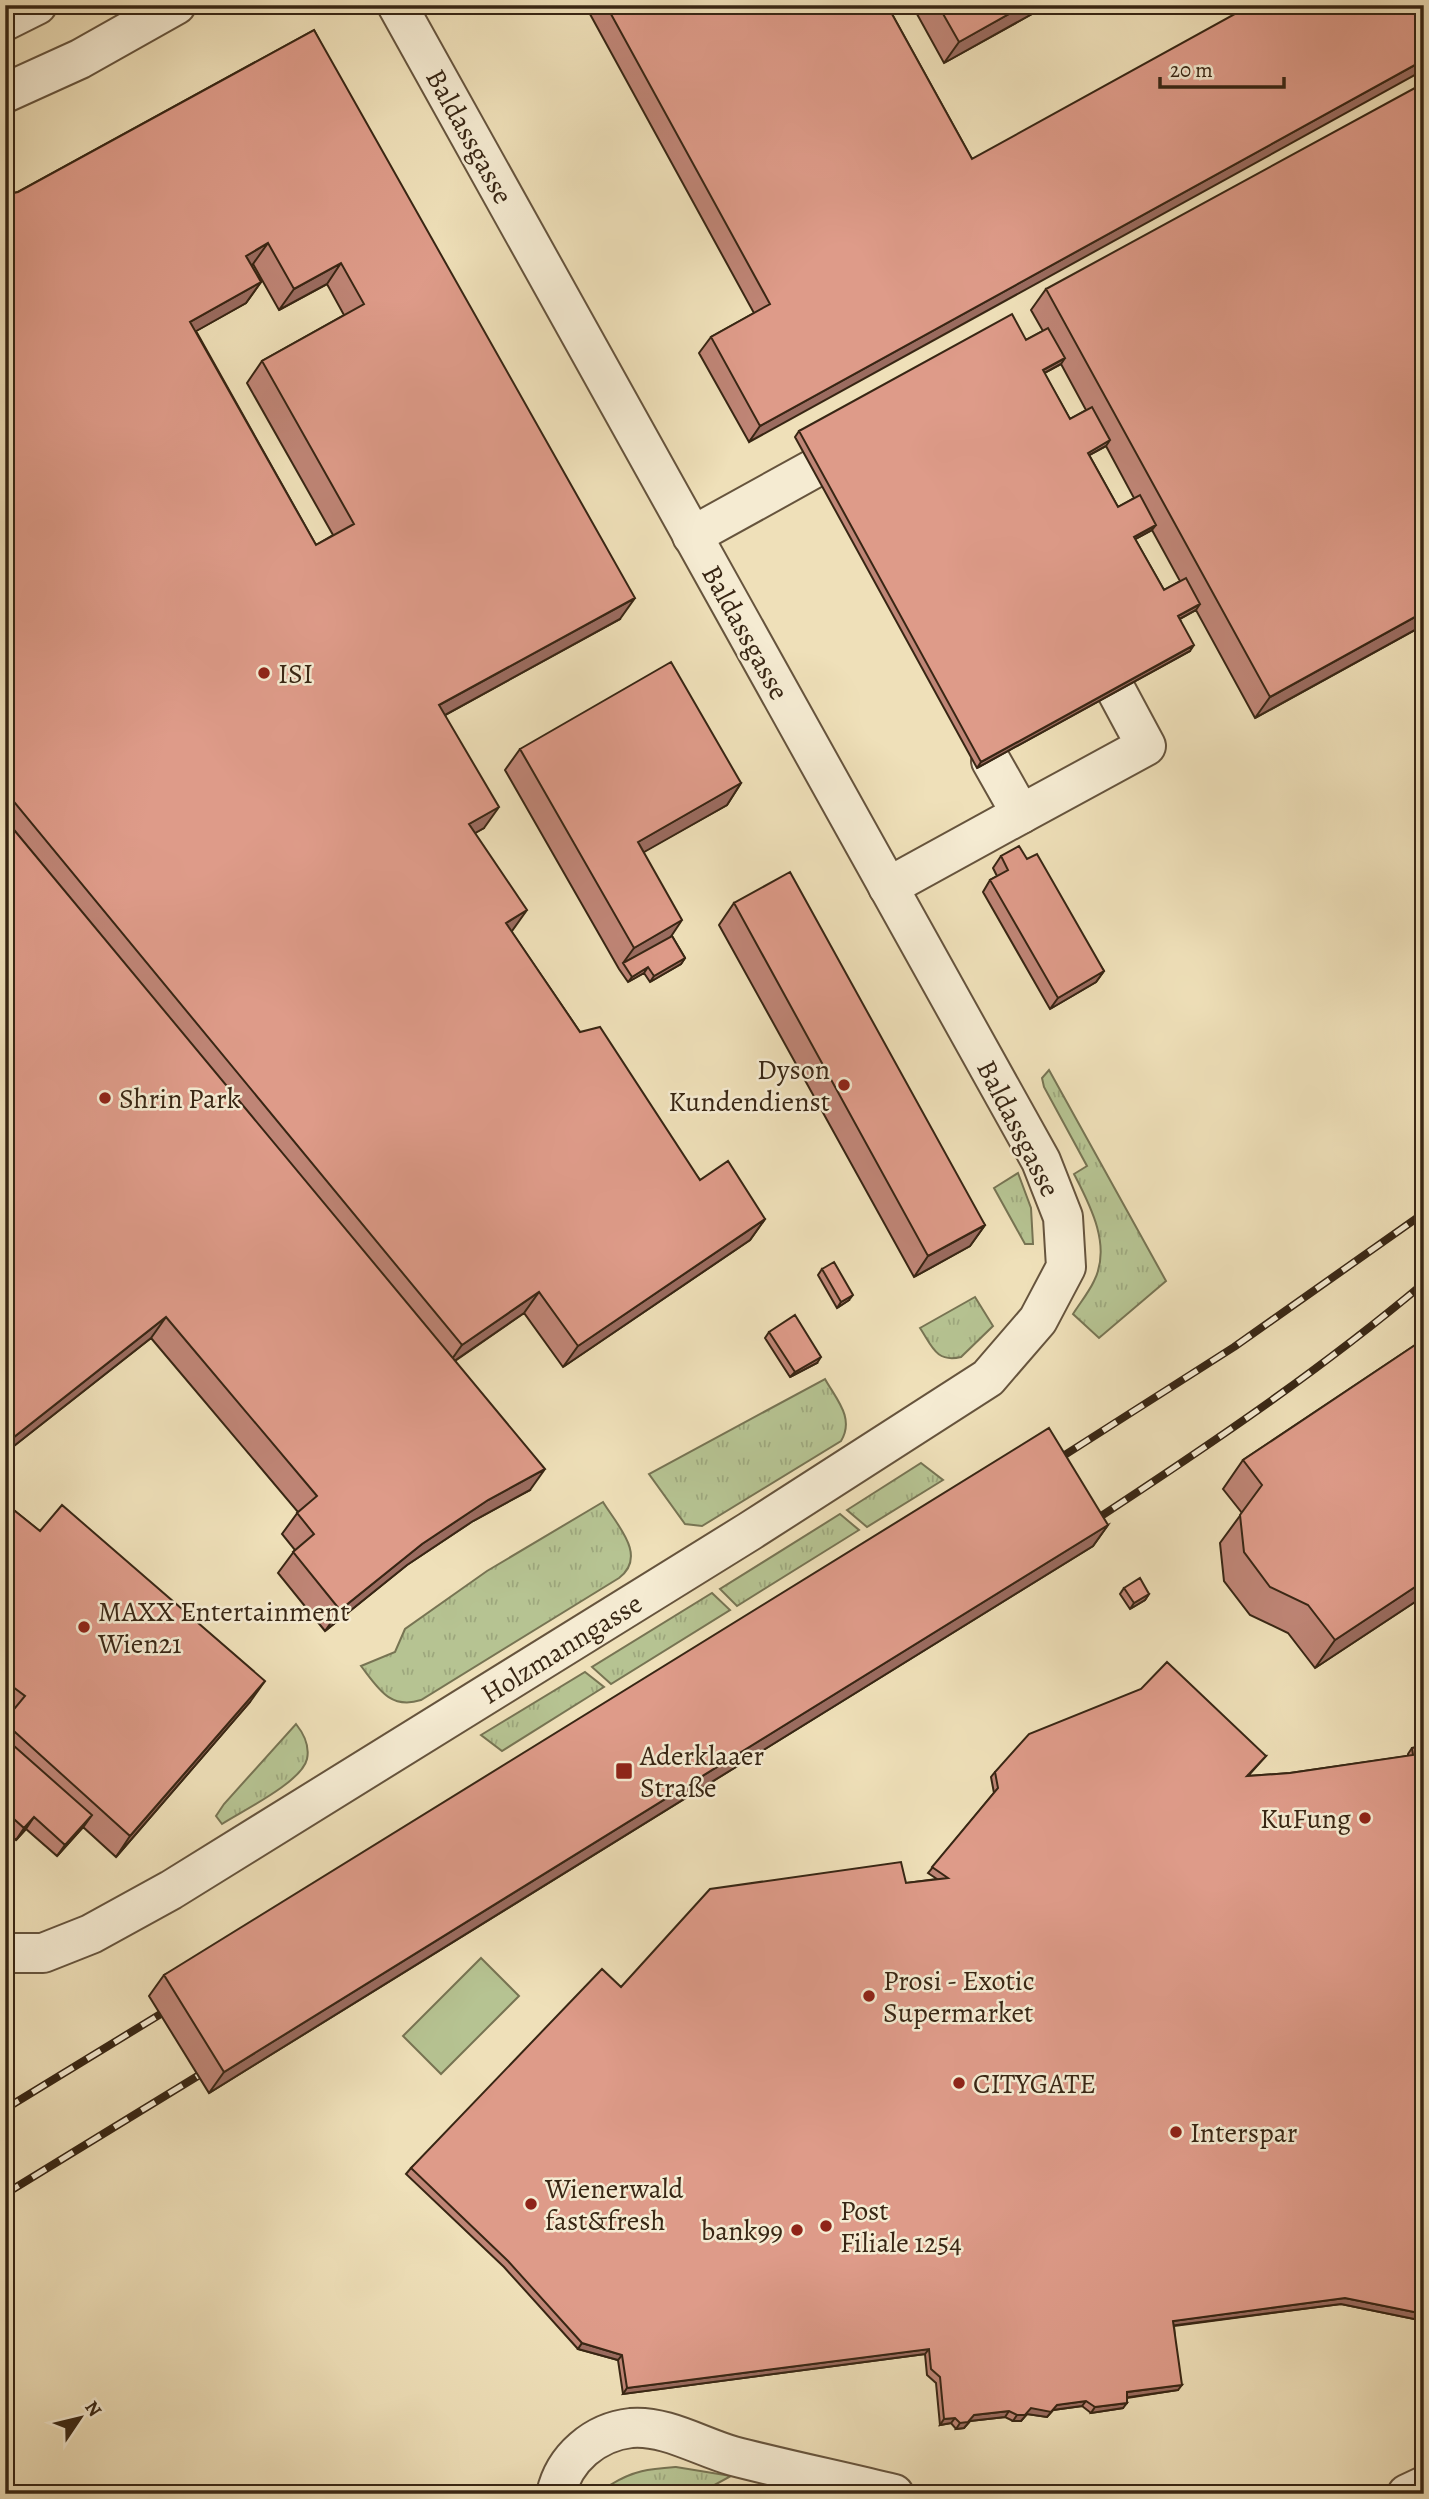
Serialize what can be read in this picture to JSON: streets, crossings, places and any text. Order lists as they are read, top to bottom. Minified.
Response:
{"streets":{"street":["Baldassgasse","Holzmanngasse"]},"crossings":[["Baldassgasse","Holzmanngasse"]],"places":{"other":["ISI","Dyson Kundendienst","Shrin Park","MAXX Entertainment Wien21","KuFung","Prosi - Exotic Supermarket","CITYGATE","Interspar","Wienerwald fast&fresh","Post Filiale 1254","bank99"],"transit":["Aderklaaer Straße"]},"scale_bar":"20 m","north":"top right"}
